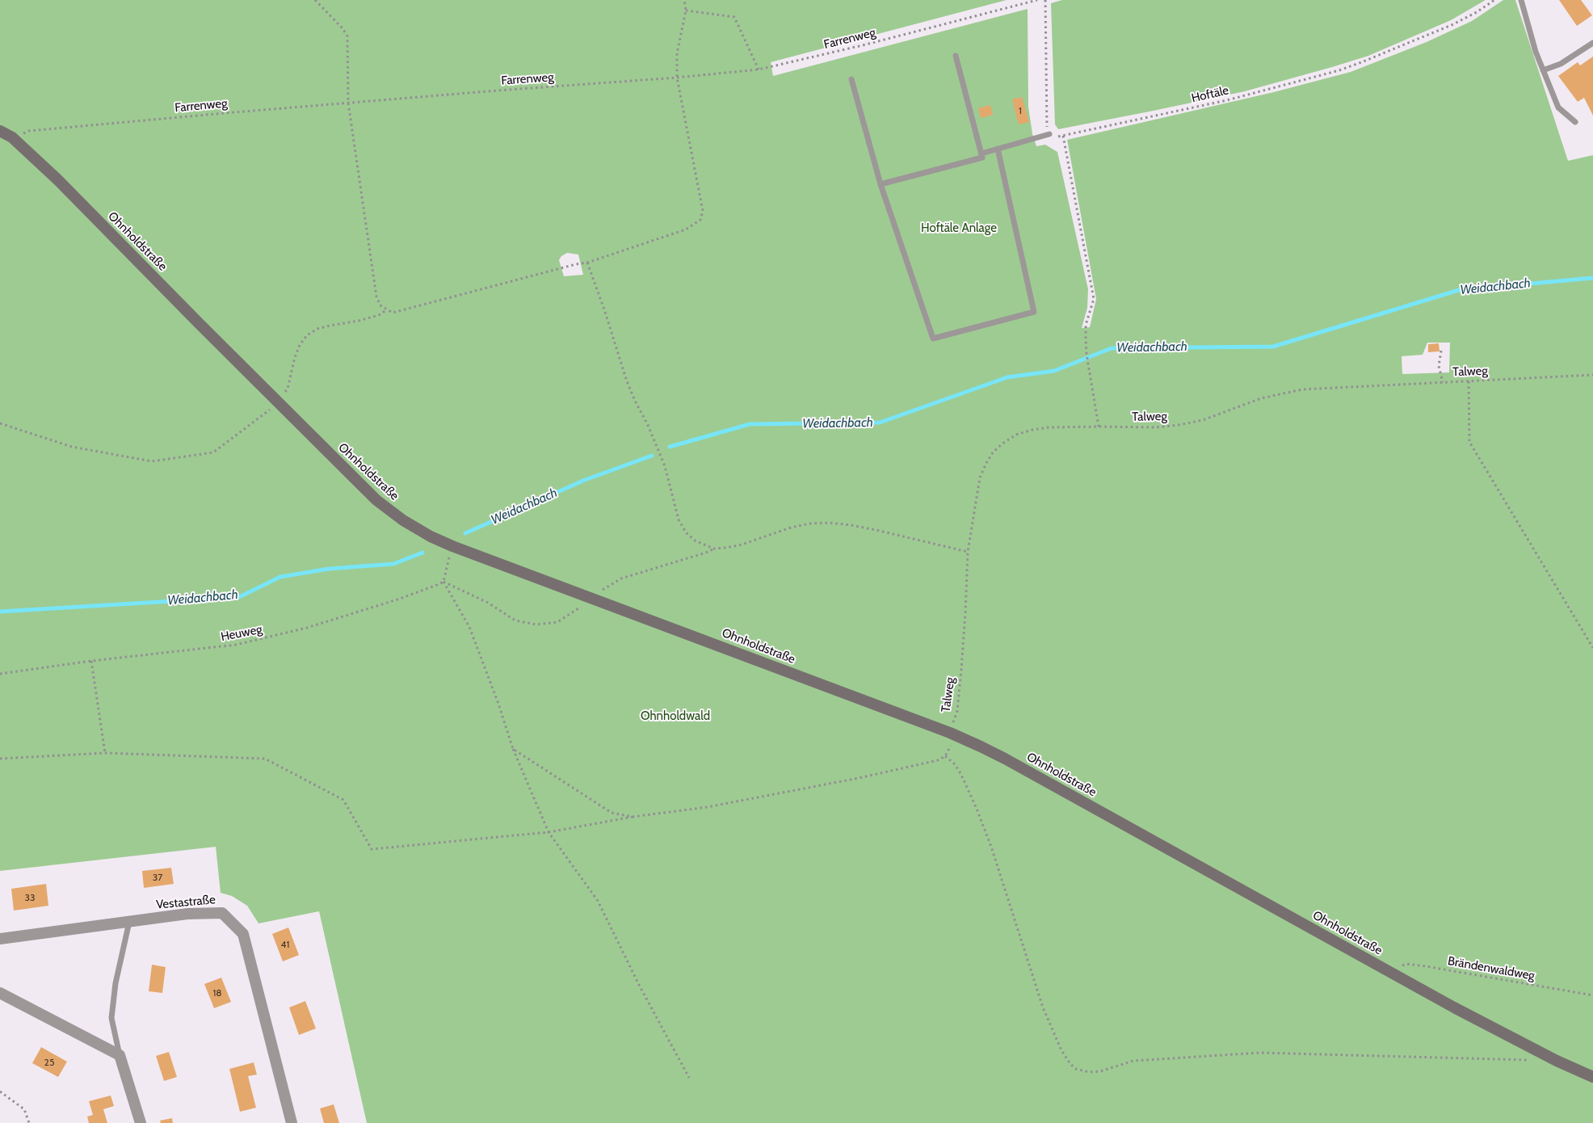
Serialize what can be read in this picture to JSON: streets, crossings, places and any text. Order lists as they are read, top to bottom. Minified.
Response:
{"streets":{"main road":["Ohnholdstraße"],"street":["Vestastraße"],"path":["Farrenweg","Hoftäle","Talweg","Heuweg","Brändenwaldweg"]},"crossings":[["Farrenweg","Ohnholdstraße"],["Ohnholdstraße","Talweg"],["Ohnholdstraße","Brändenwaldweg"]],"water":["Weidachbach"],"parks":["Hoftäle Anlage","Ohnholdwald"],"house_numbers":["1","37","33","41","18","25"]}
